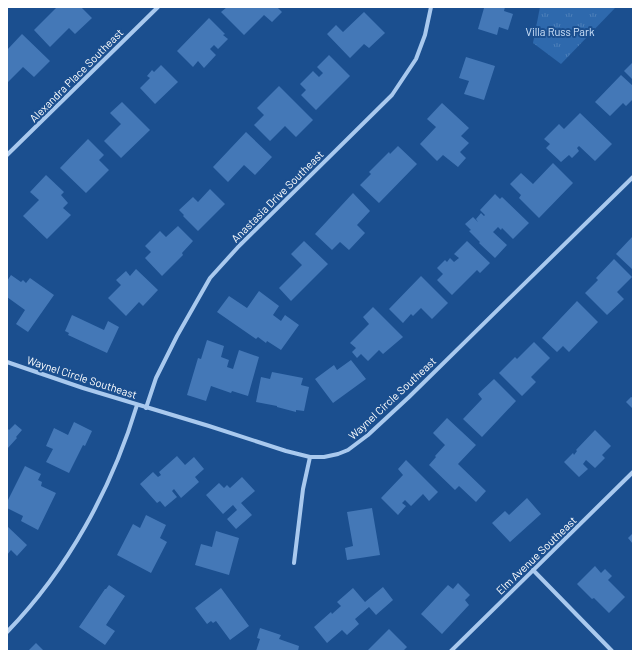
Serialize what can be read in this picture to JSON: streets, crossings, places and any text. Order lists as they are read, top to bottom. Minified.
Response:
{"streets":{"street":["Alexandra Place Southeast","Anastasia Drive Southeast","Waynel Circle Southeast","Elm Avenue Southeast"]},"crossings":[["Anastasia Drive Southeast","Waynel Circle Southeast"]],"parks":["Villa Russ Park"]}
